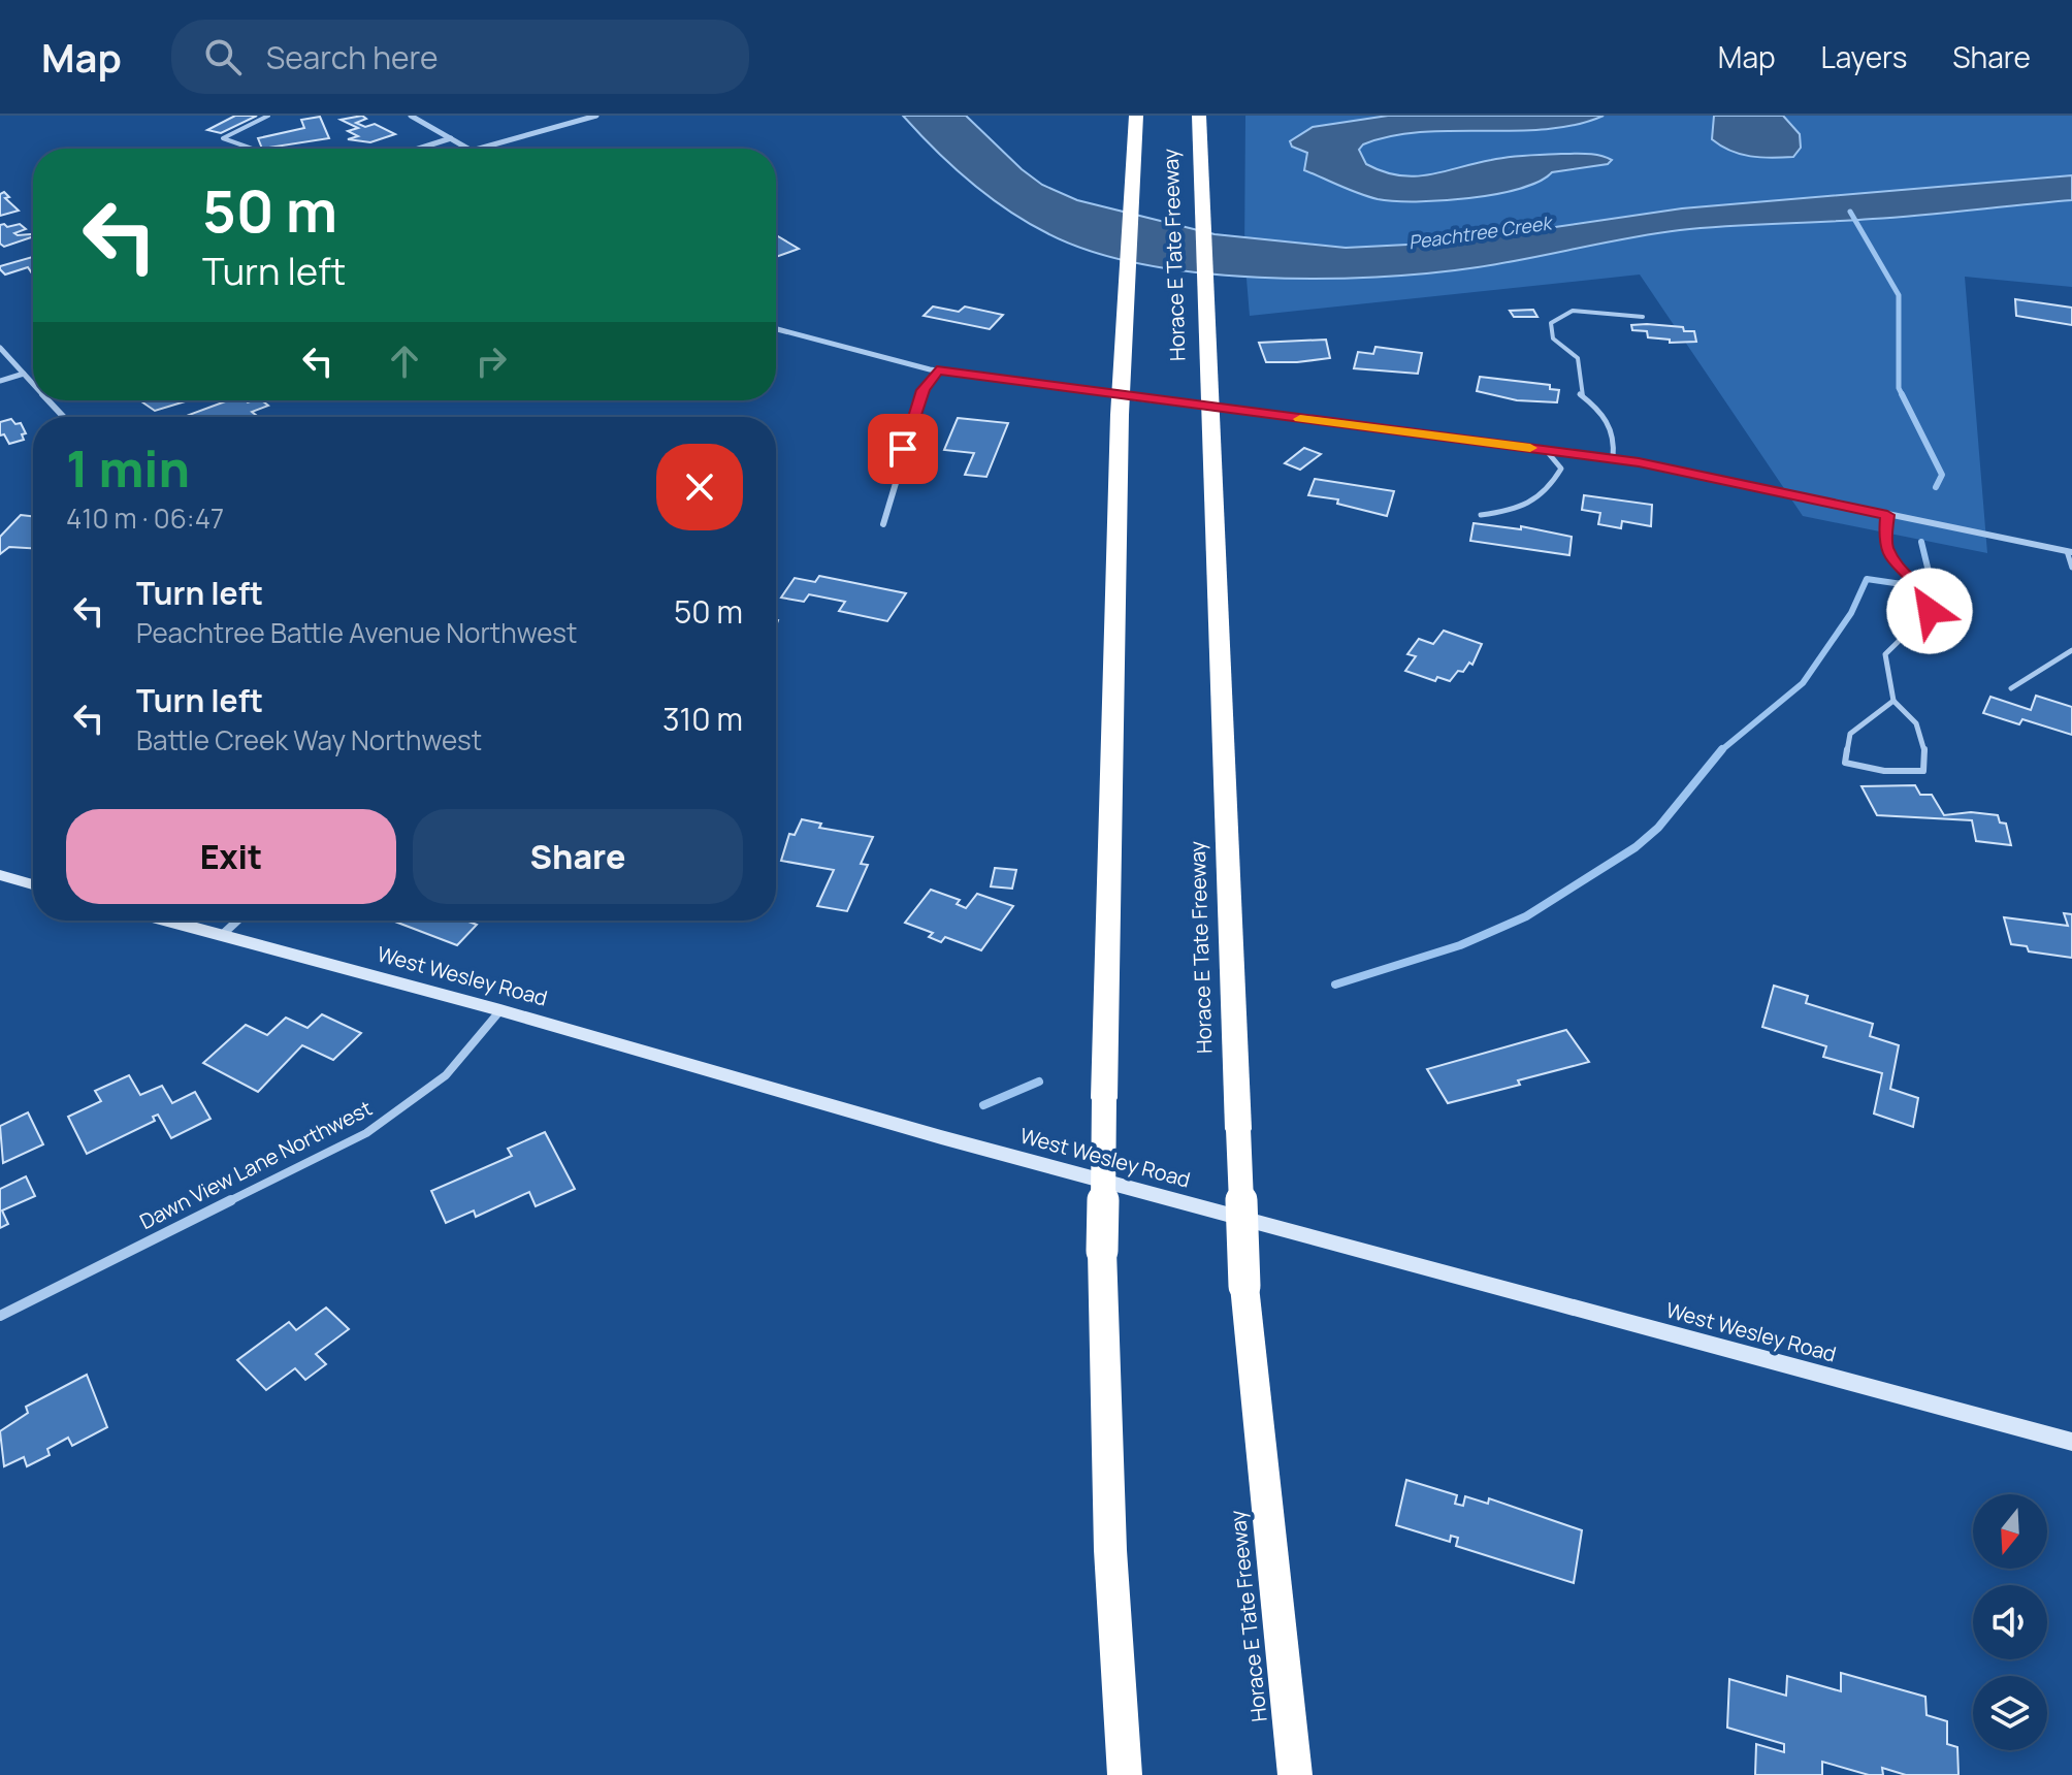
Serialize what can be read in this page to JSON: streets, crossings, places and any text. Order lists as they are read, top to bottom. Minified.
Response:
{"streets":{"highway":["Horace E Tate Freeway"],"street":["West Wesley Road","Dawn View Lane Northwest"]},"crossings":[["West Wesley Road","Dawn View Lane Northwest"]],"water":["Peachtree Creek"],"north":"bottom","page":{"header":"Map","search":"Search here","nav":["Map","Layers","Share"],"turn":["50 m","Turn left"],"heading":["1 min","410 m · 06:47"],"list":[{"name":"Turn left","note":"Peachtree Battle Avenue Northwest","value":"50 m"},{"name":"Turn left","note":"Battle Creek Way Northwest","value":"310 m"}],"buttons":["Exit","Share"]}}
